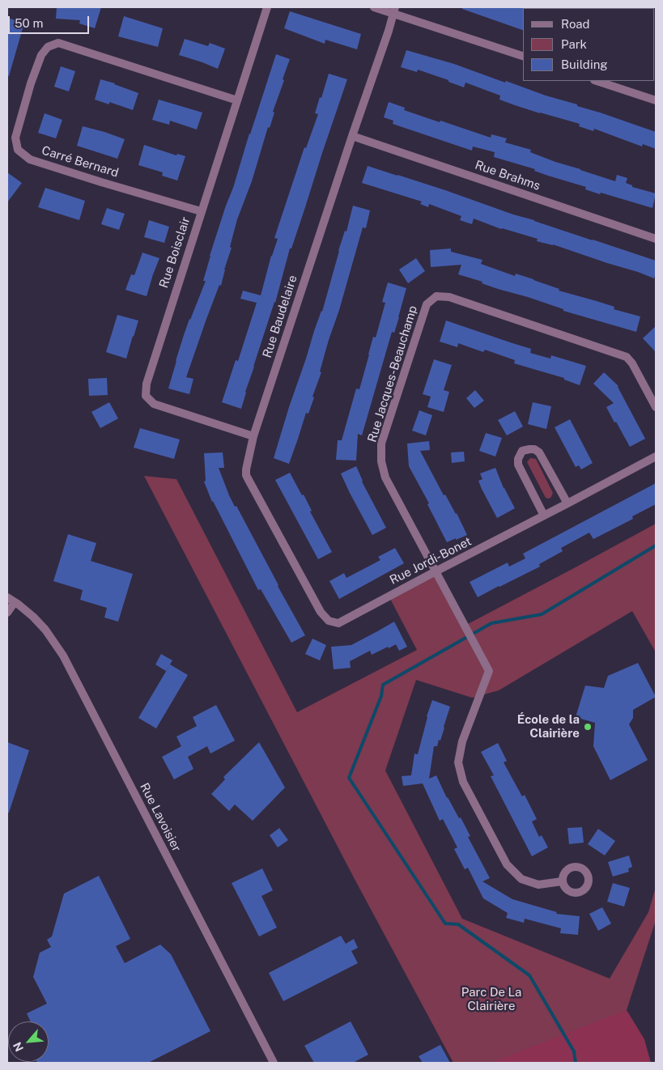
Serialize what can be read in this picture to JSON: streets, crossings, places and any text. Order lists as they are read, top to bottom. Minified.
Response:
{"streets":{"street":["Carré Bernard","Rue Brahms","Rue Boisclair","Rue Baudelaire","Rue Jacques-Beauchamp","Rue Jordi-Bonet","Rue Lavoisier"]},"crossings":[["Carré Bernard","Rue Boisclair"],["Rue Brahms","Rue Baudelaire"],["Rue Boisclair","Rue Baudelaire"],["Rue Baudelaire","Rue Jordi-Bonet"],["Rue Jacques-Beauchamp","Rue Jordi-Bonet"]],"parks":["Parc De La Clairière"],"places":["École de la Clairière"],"legend":["Road","Park","Building"],"scale_bar":"50 m","north":"bottom left"}
